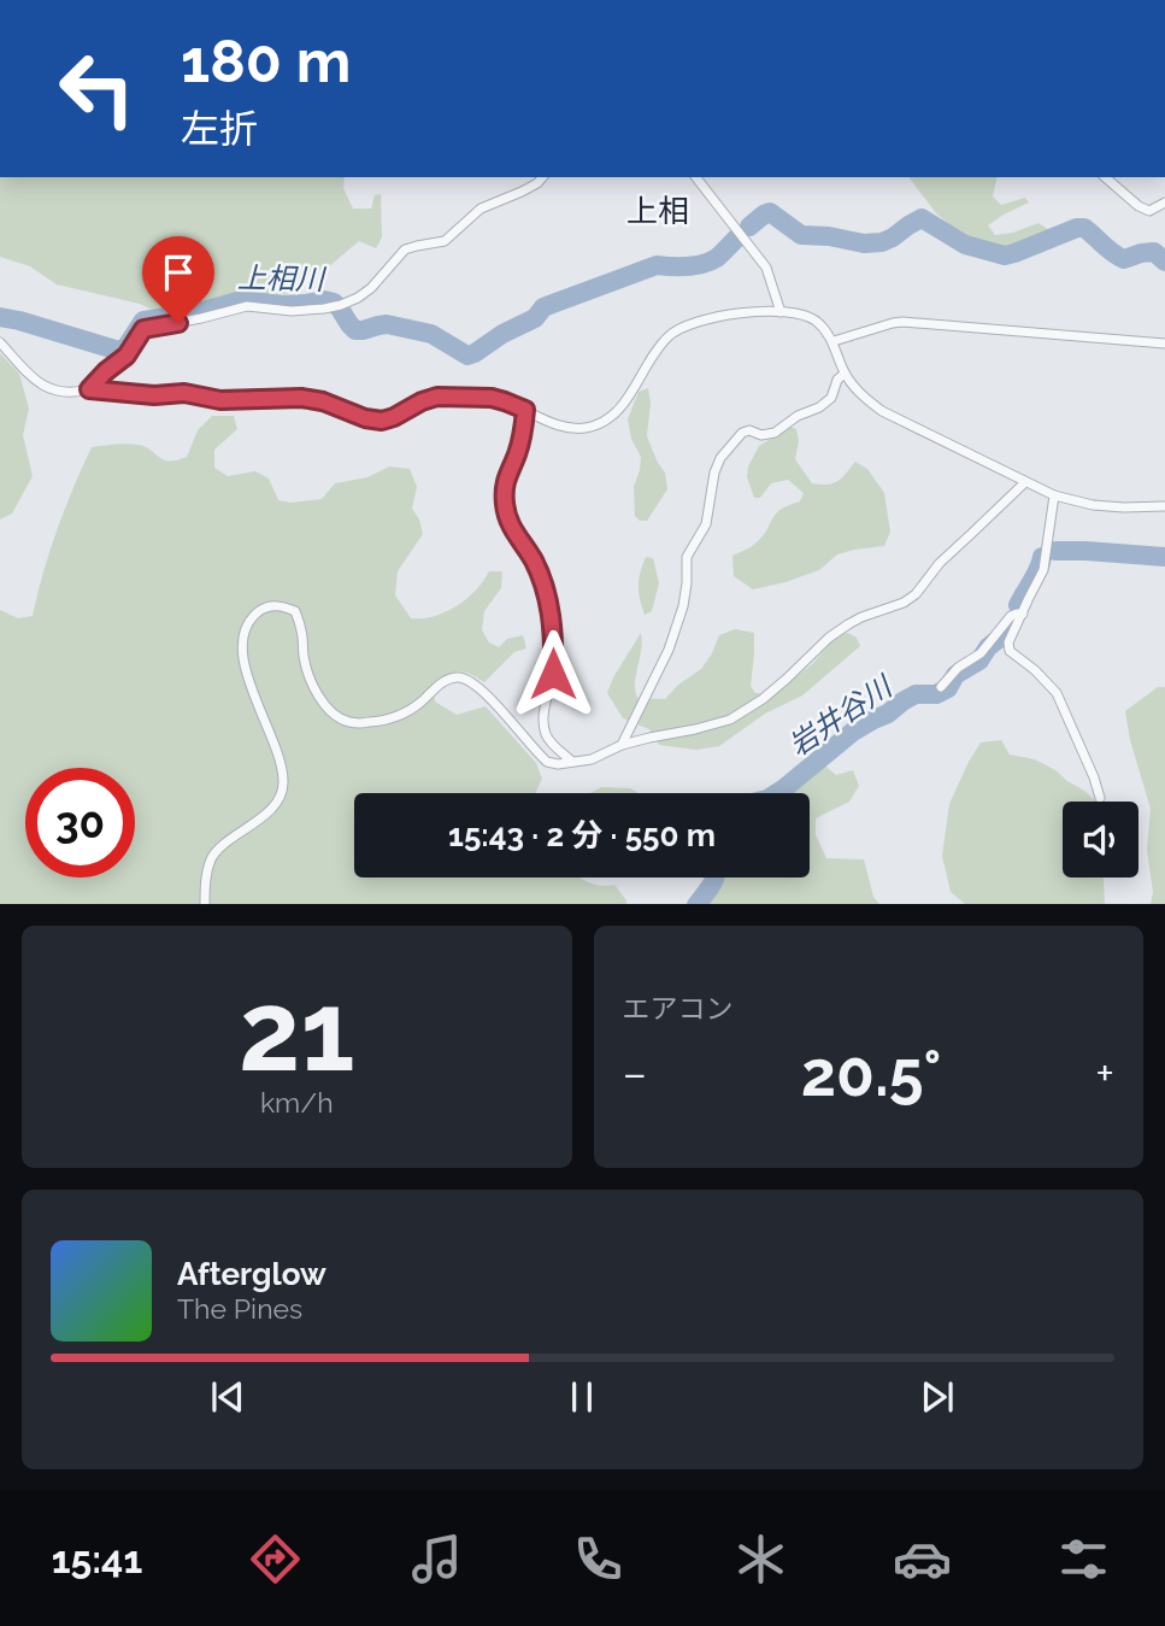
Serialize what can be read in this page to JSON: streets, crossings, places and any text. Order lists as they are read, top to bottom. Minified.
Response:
{"districts":["上相"],"water":["上相川","岩井谷川"],"page":{"turn":["180 m","左折"],"limit":"30","trip":"15:43 · 2 分 · 550 m","tile":[["21","km/h"],"エアコン"],"heat":["−","20.5°","+"],"song":["Afterglow","The Pines"],"tabs":"15:41"}}
